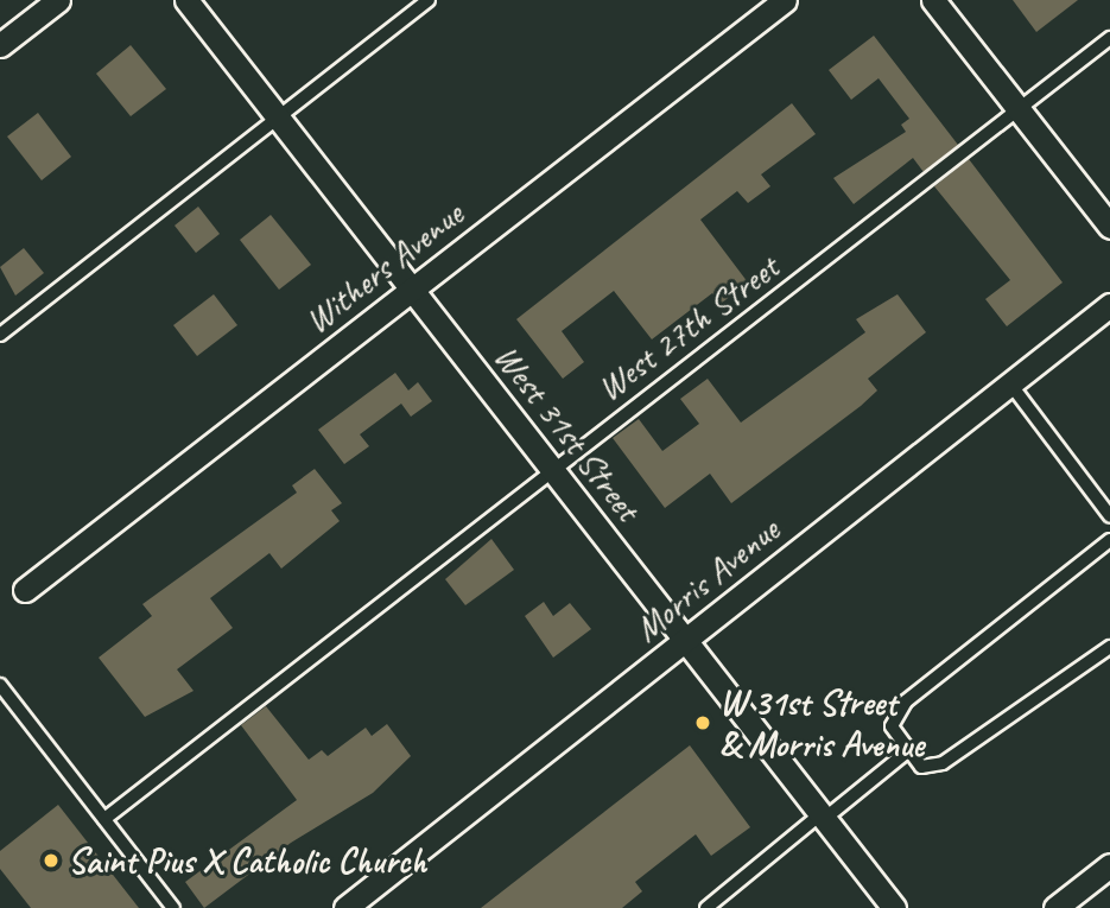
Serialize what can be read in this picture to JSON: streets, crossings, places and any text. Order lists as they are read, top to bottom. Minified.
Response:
{"streets":{"street":["Withers Avenue","West 31st Street","Morris Avenue"],"lane":["West 27th Street"]},"crossings":[["Withers Avenue","West 31st Street"],["West 27th Street","West 31st Street"],["West 31st Street","Morris Avenue"]],"places":["W 31st Street & Morris Avenue","Saint Pius X Catholic Church"]}
